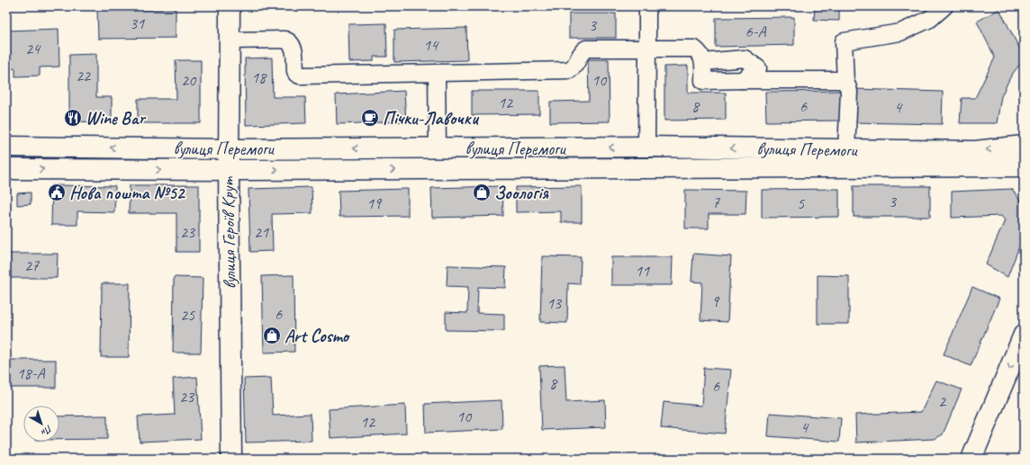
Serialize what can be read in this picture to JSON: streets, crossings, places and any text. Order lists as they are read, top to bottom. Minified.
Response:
{"streets":{"main road":["вулиця Перемоги","вулиця Героїв Крут"]},"crossings":[["вулиця Перемоги","вулиця Героїв Крут"]],"places":{"restaurant":["Wine Bar"],"cafe":["Пічки-Лавочки"],"public building":["Нова пошта №52"],"shop":["Зоологія","Art Cosmo"]},"house_numbers":["31","3","6-А","14","24","22","18","20","10","12","8","6","4","3","7","19","5","23","21","27","11","9","13","6","25","18-А","8","6","23","2","10","12","4"],"north":"bottom right"}
